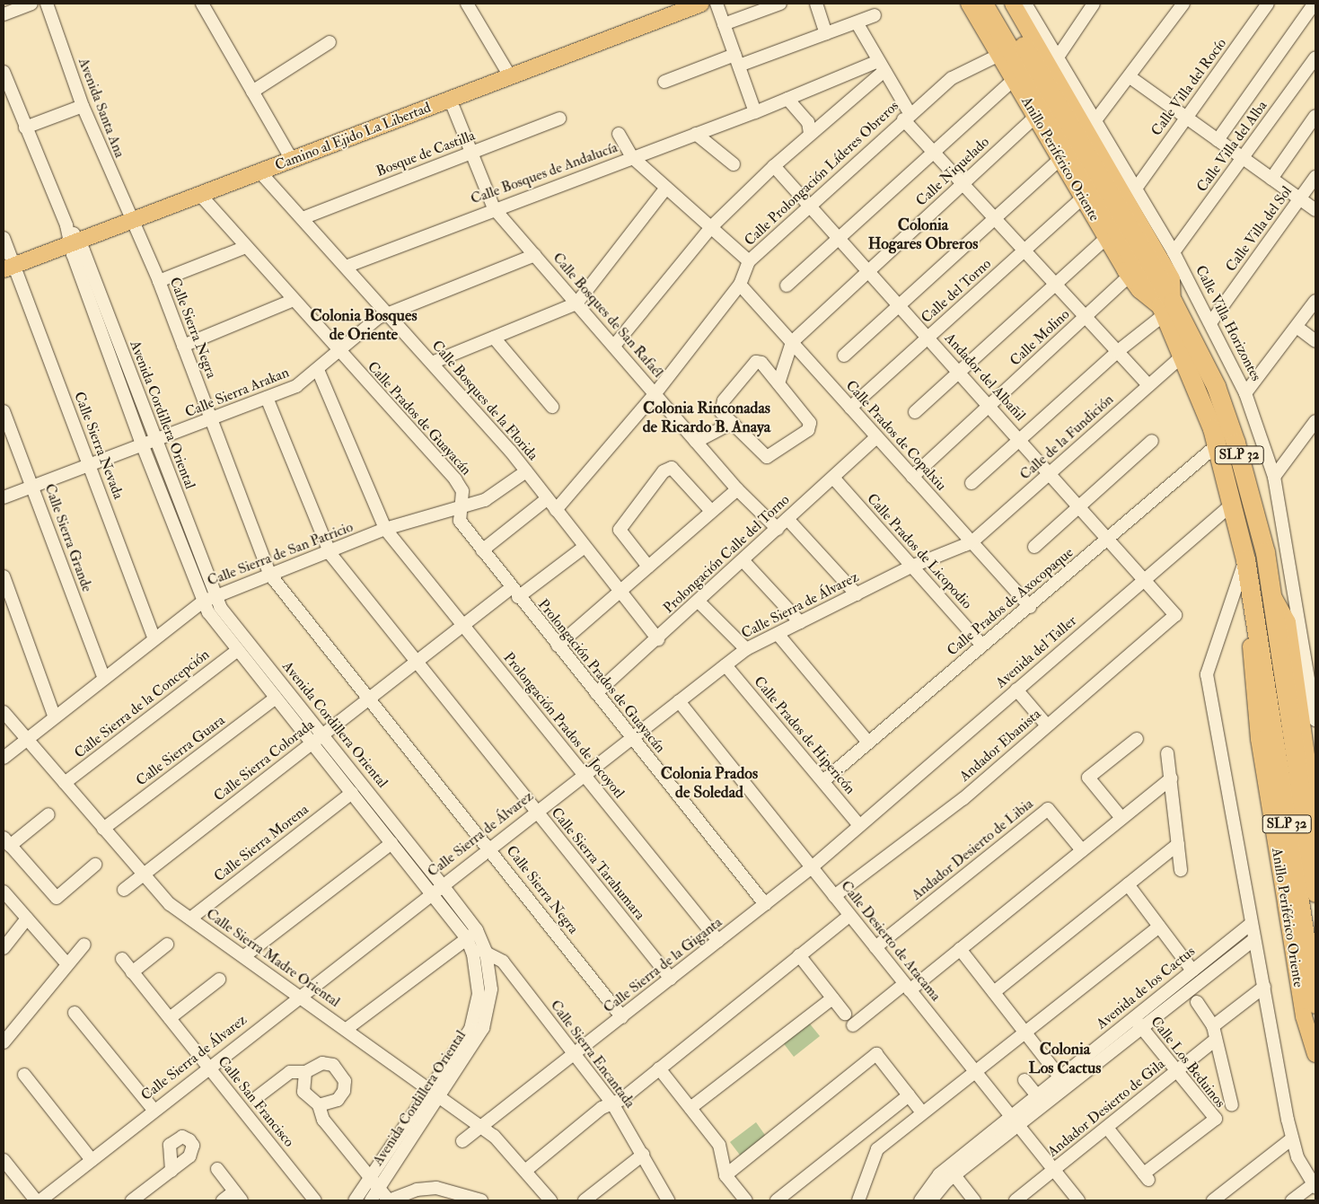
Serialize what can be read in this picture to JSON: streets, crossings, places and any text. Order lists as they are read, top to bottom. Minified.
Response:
{"streets":{"highway":["Anillo Periférico Oriente","SLP 32"],"main road":["Camino al Ejido La Libertad"],"street":["Calle Villa del Rocío","Avenida Santa Ana","Calle Villa del Alba","Bosque de Castilla","Calle Niquelado","Calle Bosques de Andalucía","Calle Prolongación Líderes Obreros","Calle Villa del Sol","Calle del Torno","Calle Bosques de San Rafaél","Calle Villa Horizontes","Calle Sierra Negra","Calle Molino","Andador del Albañil","Calle Sierra Arakan","Calle Bosques de la Florida","Avenida Cordillera Oriental","Calle Prados de Guayacán","Calle Prados de Copalxiu","Calle de la Fundición","Calle Sierra Nevada","Calle Sierra Grande","Calle Prados de Licopodio","Calle Sierra de San Patricio","Prolongación Calle del Torno","Calle Prados de Axocopaque","Calle Sierra de Álvarez","Avenida del Taller","Prolongación Prados de Guayacán","Calle Sierra de la Concepción","Prolongación Prados de Jocoyotl","Calle Prados de Hipericón","Andador Ebanista","Calle Sierra Guara","Calle Sierra Colorada","Calle Sierra Morena","Andador Desierto de Libia","Calle Sierra Tarahumara","Calle Desierto de Atacama","Calle Sierra Madre Oriental","Calle Sierra de la Giganta","Avenida de los Cactus","Calle Sierra Encantada","Calle Los Beduinos","Calle San Francisco","Andador Desierto de Gila"]},"crossings":[["Calle Villa del Rocío","Calle Villa Horizontes"],["Avenida Santa Ana","Camino al Ejido La Libertad"],["Avenida Santa Ana","Calle Sierra Negra"],["Camino al Ejido La Libertad","Calle Bosques de San Rafaél"],["Camino al Ejido La Libertad","Calle Sierra Negra"],["Camino al Ejido La Libertad","Calle Bosques de la Florida"],["Camino al Ejido La Libertad","Avenida Cordillera Oriental"],["Camino al Ejido La Libertad","Calle Prados de Guayacán"],["Camino al Ejido La Libertad","Calle Sierra Nevada"],["Calle Villa del Alba","Calle Villa Horizontes"],["Bosque de Castilla","Calle Bosques de San Rafaél"],["Bosque de Castilla","Calle Bosques de la Florida"],["Anillo Periférico Oriente","Calle Niquelado"],["Anillo Periférico Oriente","Calle Prolongación Líderes Obreros"],["Anillo Periférico Oriente","Calle del Torno"],["Anillo Periférico Oriente","Calle Villa Horizontes"],["Anillo Periférico Oriente","Calle Molino"],["Anillo Periférico Oriente","Calle de la Fundición"],["Anillo Periférico Oriente","Calle Prados de Axocopaque"],["Anillo Periférico Oriente","Avenida del Taller"],["Calle Niquelado","Andador del Albañil"],["Calle Niquelado","Calle Prados de Copalxiu"],["Calle Bosques de Andalucía","Calle Bosques de San Rafaél"],["Calle Bosques de Andalucía","Calle Bosques de la Florida"],["Calle Prolongación Líderes Obreros","Calle Bosques de San Rafaél"],["Calle Prolongación Líderes Obreros","Andador del Albañil"],["Calle Prolongación Líderes Obreros","Calle Bosques de la Florida"],["Calle Prolongación Líderes Obreros","Calle Prados de Copalxiu"],["Calle Villa del Sol","Calle Villa Horizontes"],["Calle del Torno","Andador del Albañil"],["Calle del Torno","Calle Prados de Copalxiu"],["Calle Bosques de San Rafaél","Calle Sierra Arakan"],["Calle Bosques de San Rafaél","Prolongación Calle del Torno"],["Calle Sierra Negra","Calle Sierra Arakan"],["Calle Sierra Negra","Calle Sierra de San Patricio"],["Calle Sierra Negra","Calle Sierra de Álvarez"],["Calle Sierra Negra","Calle Sierra Colorada"],["Calle Sierra Negra","Calle Sierra de la Giganta"],["Calle Molino","Andador del Albañil"],["Calle Molino","Calle Prados de Copalxiu"],["Andador del Albañil","Calle de la Fundición"],["Andador del Albañil","Calle Prados de Axocopaque"],["Andador del Albañil","Avenida del Taller"],["Andador del Albañil","Andador Ebanista"],["Calle Sierra Arakan","Calle Bosques de la Florida"],["Calle Sierra Arakan","Avenida Cordillera Oriental"],["Calle Sierra Arakan","Calle Prados de Guayacán"],["Calle Sierra Arakan","Calle Sierra Nevada"],["Calle Sierra Arakan","Calle Sierra Grande"],["Calle Sierra Arakan","Prolongación Prados de Jocoyotl"],["Calle Bosques de la Florida","Calle Sierra de San Patricio"],["Calle Bosques de la Florida","Prolongación Calle del Torno"],["Calle Bosques de la Florida","Calle Sierra Colorada"],["Avenida Cordillera Oriental","Calle Sierra de San Patricio"],["Avenida Cordillera Oriental","Calle Sierra de Álvarez"],["Avenida Cordillera Oriental","Calle Sierra de la Concepción"],["Avenida Cordillera Oriental","Calle Sierra Guara"],["Avenida Cordillera Oriental","Calle Sierra Colorada"],["Avenida Cordillera Oriental","Calle Sierra Morena"],["Avenida Cordillera Oriental","Calle Sierra Madre Oriental"],["Avenida Cordillera Oriental","Calle Sierra Encantada"],["Calle Prados de Guayacán","Calle Sierra de San Patricio"],["Calle Prados de Guayacán","Prolongación Prados de Guayacán"],["Calle Prados de Copalxiu","Calle de la Fundición"],["Calle Prados de Copalxiu","Prolongación Calle del Torno"],["Calle Prados de Copalxiu","Calle Prados de Axocopaque"],["Calle Prados de Copalxiu","Calle Sierra de Álvarez"],["Calle de la Fundición","Calle Sierra de Álvarez"],["Calle Sierra Nevada","Calle Sierra de San Patricio"],["Calle Sierra Grande","Calle Sierra de San Patricio"],["Calle Prados de Licopodio","Prolongación Calle del Torno"],["Calle Prados de Licopodio","Calle Prados de Axocopaque"],["Calle Prados de Licopodio","Calle Sierra de Álvarez"],["Calle Sierra de San Patricio","Prolongación Prados de Guayacán"],["Calle Sierra de San Patricio","Prolongación Prados de Jocoyotl"],["Calle Sierra de San Patricio","Calle Sierra Tarahumara"],["Calle Sierra de San Patricio","Calle Sierra Madre Oriental"],["Prolongación Calle del Torno","Prolongación Prados de Guayacán"],["Calle Prados de Axocopaque","Calle Prados de Hipericón"],["Calle Sierra de Álvarez","Prolongación Prados de Guayacán"],["Calle Sierra de Álvarez","Prolongación Prados de Jocoyotl"],["Calle Sierra de Álvarez","Calle Prados de Hipericón"],["Calle Sierra de Álvarez","Calle Sierra Tarahumara"],["Calle Sierra de Álvarez","Calle Desierto de Atacama"],["Calle Sierra de Álvarez","Calle Sierra Madre Oriental"],["Calle Sierra de Álvarez","Calle San Francisco"],["Avenida del Taller","Calle Prados de Hipericón"],["Avenida del Taller","Calle Sierra de la Giganta"],["Prolongación Prados de Guayacán","Calle Sierra Colorada"],["Prolongación Prados de Guayacán","Calle Sierra de la Giganta"],["Calle Sierra de la Concepción","Calle Sierra Madre Oriental"],["Prolongación Prados de Jocoyotl","Calle Sierra Colorada"],["Prolongación Prados de Jocoyotl","Calle Sierra de la Giganta"],["Calle Prados de Hipericón","Calle Sierra de la Giganta"],["Andador Ebanista","Calle Desierto de Atacama"],["Calle Sierra Guara","Calle Sierra Madre Oriental"],["Calle Sierra Colorada","Calle Sierra Tarahumara"],["Calle Sierra Colorada","Calle Sierra Madre Oriental"],["Calle Sierra Morena","Calle Sierra Madre Oriental"],["Andador Desierto de Libia","Calle Desierto de Atacama"],["Calle Sierra Tarahumara","Calle Sierra de la Giganta"],["Calle Desierto de Atacama","Calle Sierra de la Giganta"],["Calle Desierto de Atacama","Avenida de los Cactus"],["Calle Desierto de Atacama","Andador Desierto de Gila"],["Calle Sierra Madre Oriental","Calle Sierra de la Giganta"],["Calle Sierra de la Giganta","Calle Sierra Encantada"],["Avenida de los Cactus","Calle Los Beduinos"],["Calle Los Beduinos","Andador Desierto de Gila"]],"districts":["Colonia Hogares Obreros","Colonia Bosques de Oriente","Colonia Rinconadas de Ricardo B. Anaya","Colonia Prados de Soledad","Colonia Los Cactus"]}
